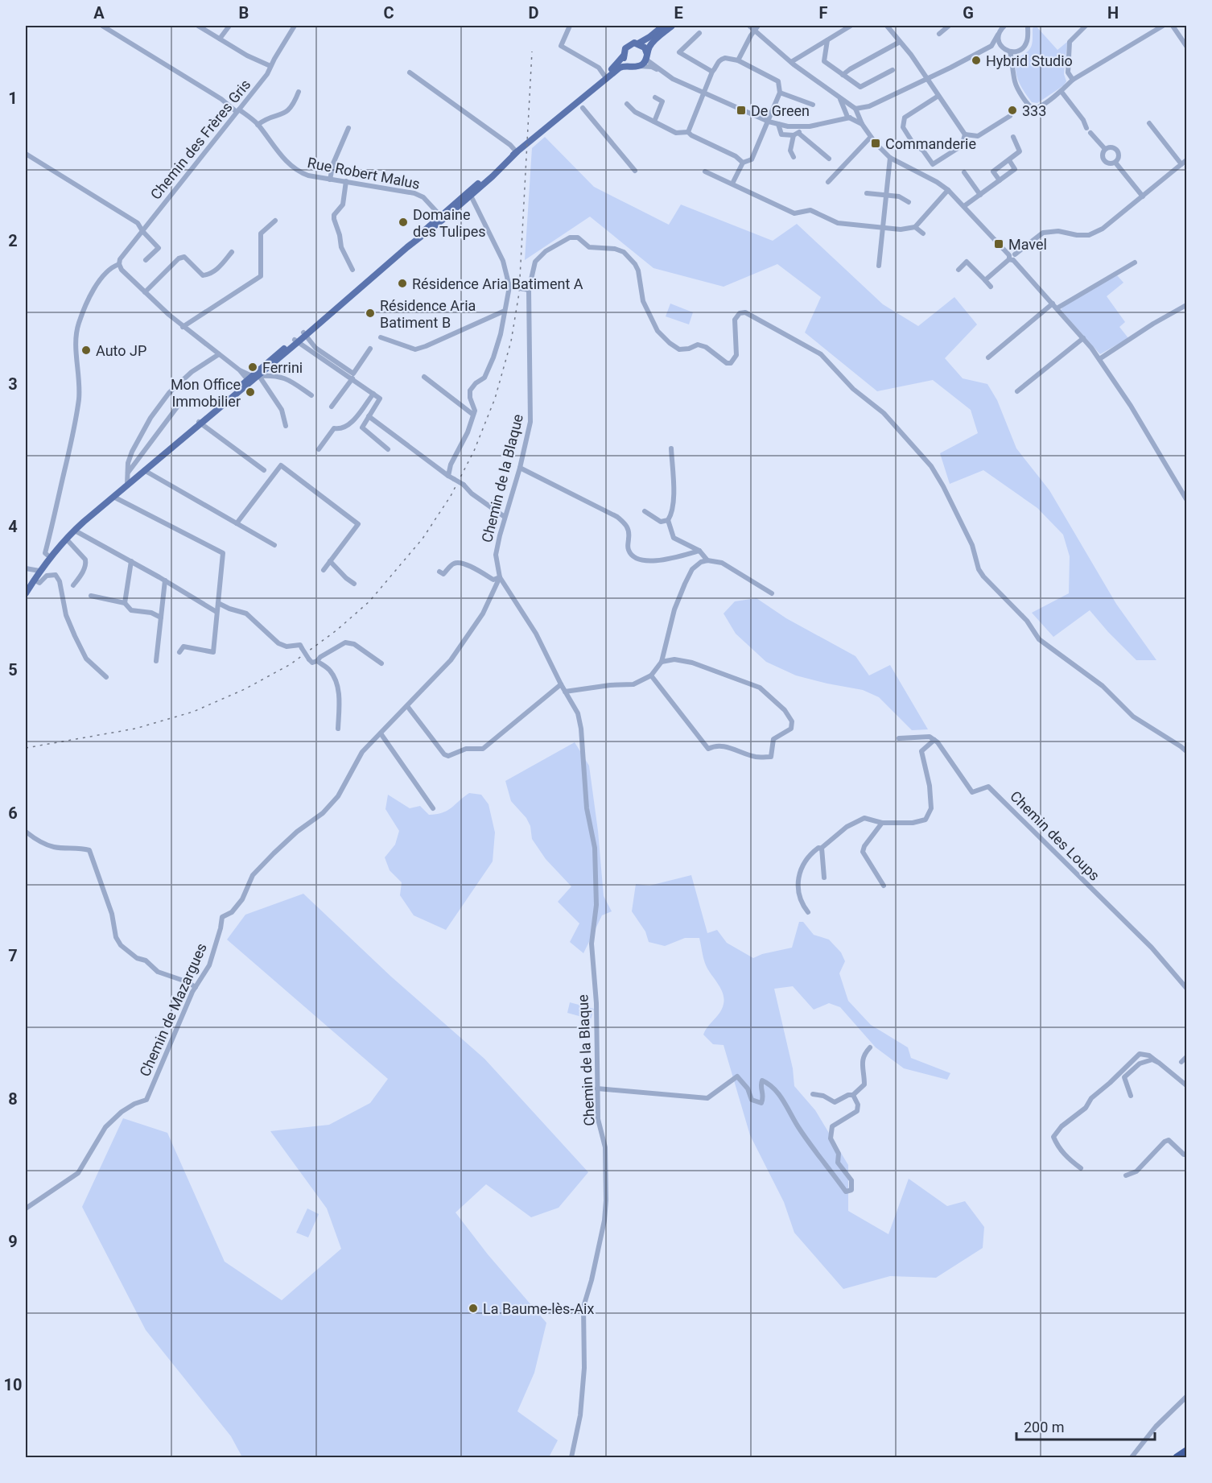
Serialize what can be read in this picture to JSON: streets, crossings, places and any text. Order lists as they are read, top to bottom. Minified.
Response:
{"streets":{"street":["Chemin des Frères Gris","Rue Robert Malus","Chemin de la Blaque","Chemin des Loups","Chemin de Mazargues"]},"crossings":[["Chemin des Frères Gris","Rue Robert Malus"],["Chemin de la Blaque","Chemin de Mazargues"]],"places":{"other":["Hybrid Studio","333","Domaine des Tulipes","Résidence Aria Batiment A","Résidence Aria Batiment B","Auto JP","Ferrini","Mon Office Immobilier","La Baume-lès-Aix"],"transit":["De Green","Commanderie","Mavel"]},"scale_bar":"200 m","grid":{"columns":["A","B","C","D","E","F","G","H"],"rows":["1","2","3","4","5","6","7","8","9","10"]}}
